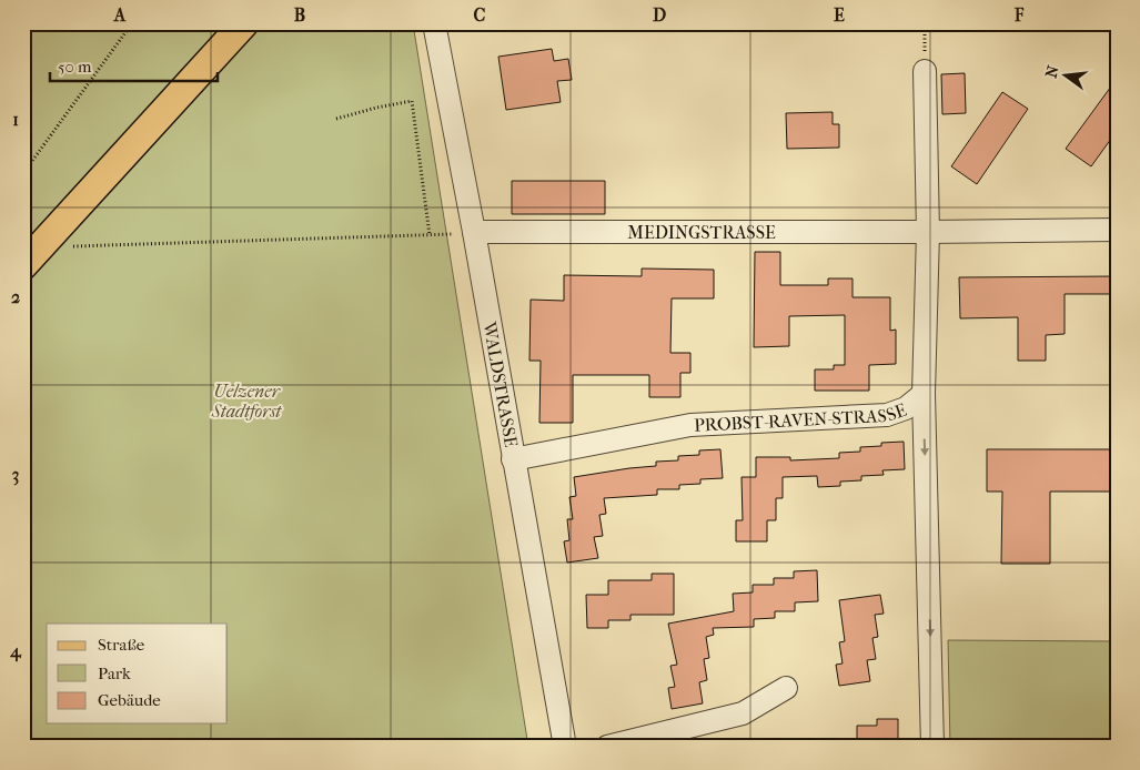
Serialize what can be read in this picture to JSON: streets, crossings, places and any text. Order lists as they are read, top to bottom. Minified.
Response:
{"streets":{"street":["MEDINGSTRASSE","WALDSTRASSE","PROBST-RAVEN-STRASSE"]},"crossings":[["MEDINGSTRASSE","WALDSTRASSE"],["MEDINGSTRASSE","PROBST-RAVEN-STRASSE"],["WALDSTRASSE","PROBST-RAVEN-STRASSE"]],"parks":["Uelzener Stadtforst"],"legend":["Straße","Park","Gebäude"],"scale_bar":"50 m","north":"left","grid":{"columns":["A","B","C","D","E","F"],"rows":["1","2","3","4"]}}
